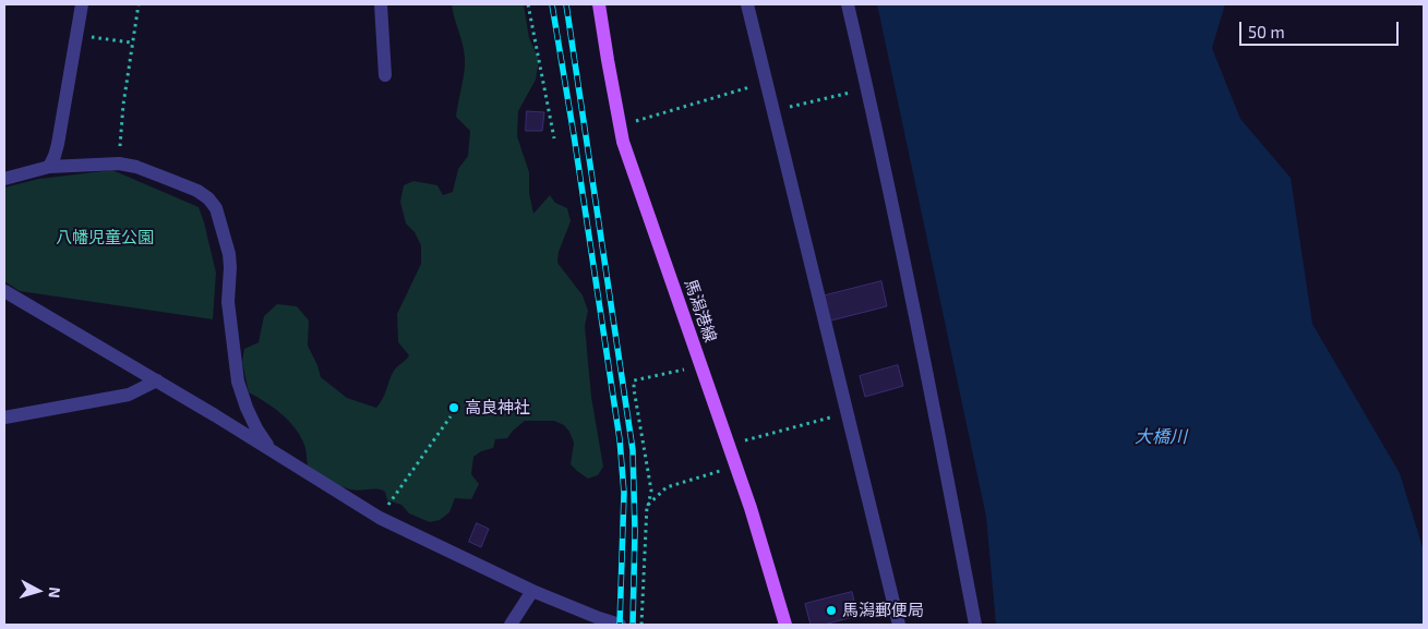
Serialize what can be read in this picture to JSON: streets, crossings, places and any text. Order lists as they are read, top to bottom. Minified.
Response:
{"streets":{"main road":["馬潟港線"]},"water":["大橋川"],"parks":["八幡児童公園"],"places":["高良神社","馬潟郵便局"],"scale_bar":"50 m","north":"right"}
